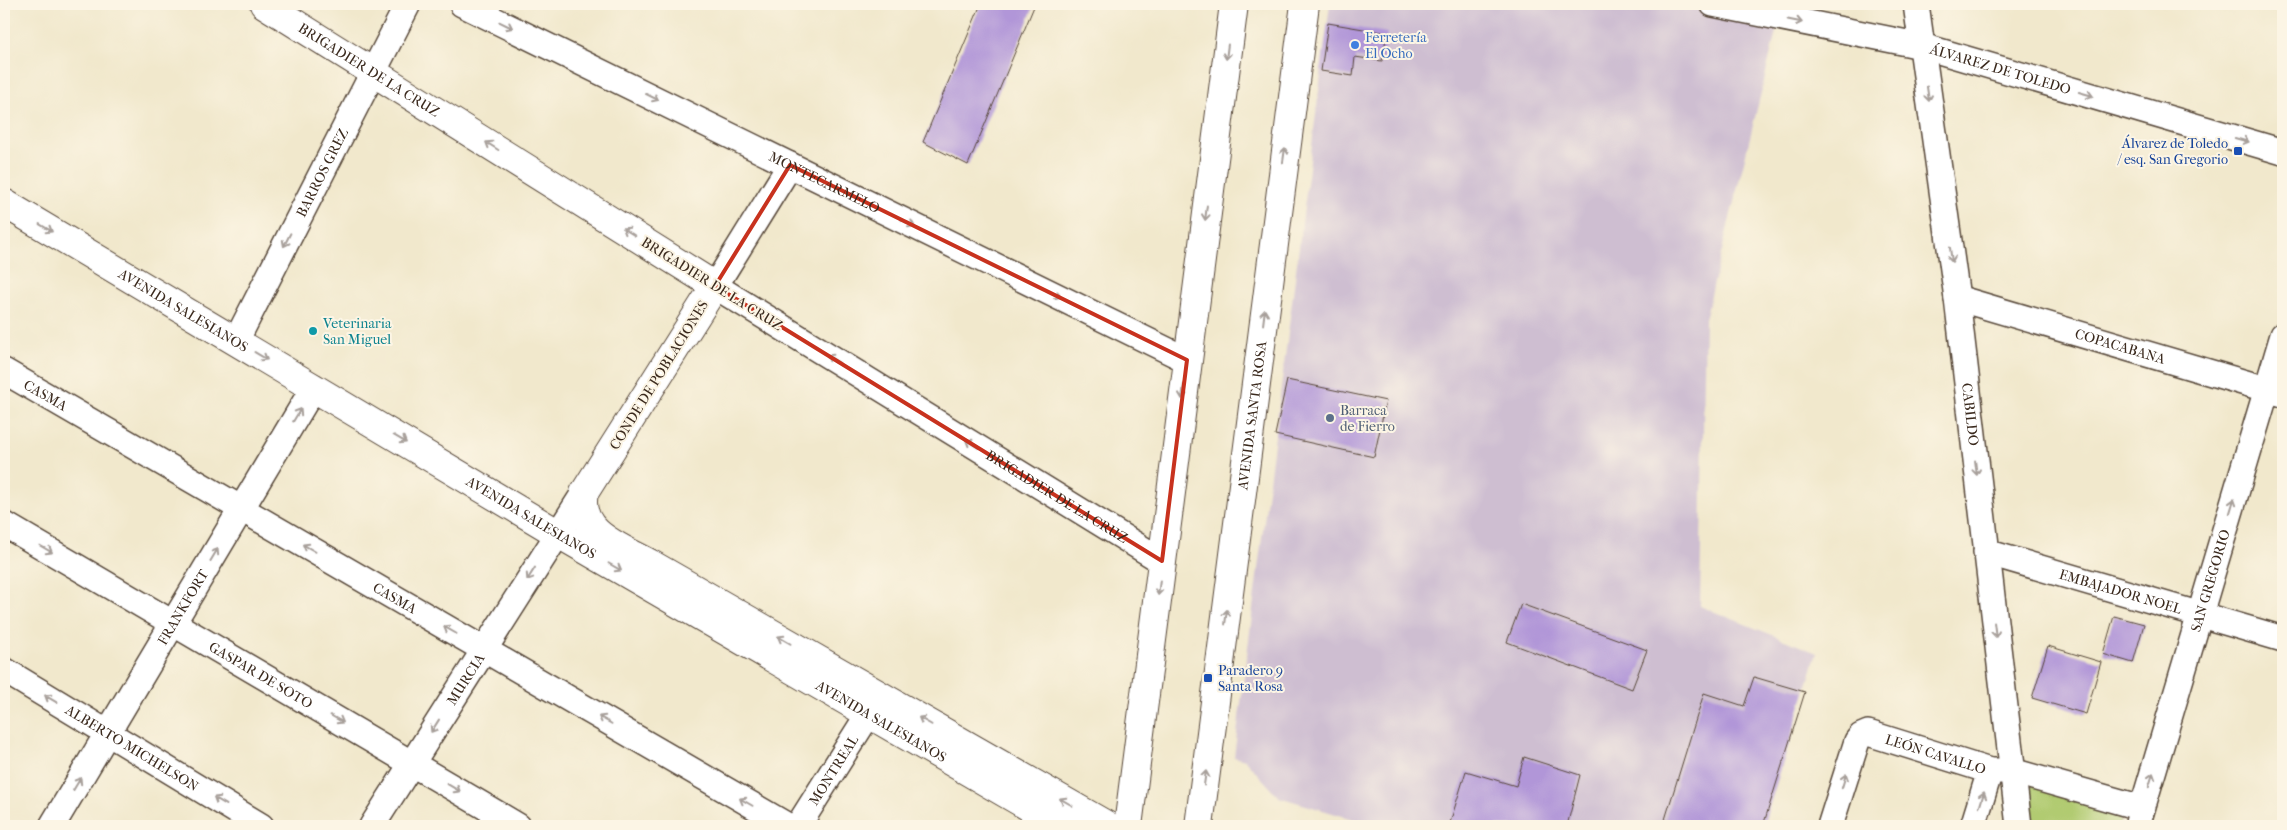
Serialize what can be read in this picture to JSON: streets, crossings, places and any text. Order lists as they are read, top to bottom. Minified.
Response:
{"streets":{"main road":["BRIGADIER DE LA CRUZ","AVENIDA SALESIANOS","CONDE DE POBLACIONES","AVENIDA SANTA ROSA"],"street":["ÁLVAREZ DE TOLEDO","BARROS GREZ","MONTECARMELO","COPACABANA","CASMA","CABILDO","SAN GREGORIO","EMBAJADOR NOEL","FRANKFORT","GASPAR DE SOTO","MURCIA","ALBERTO MICHELSON","LEÓN CAVALLO","MONTREAL"]},"crossings":[["BRIGADIER DE LA CRUZ","BARROS GREZ"],["BRIGADIER DE LA CRUZ","CONDE DE POBLACIONES"],["ÁLVAREZ DE TOLEDO","CABILDO"],["BARROS GREZ","AVENIDA SALESIANOS"],["MONTECARMELO","CONDE DE POBLACIONES"],["AVENIDA SALESIANOS","CONDE DE POBLACIONES"],["AVENIDA SALESIANOS","FRANKFORT"],["AVENIDA SALESIANOS","MURCIA"],["AVENIDA SALESIANOS","MONTREAL"],["COPACABANA","CABILDO"],["COPACABANA","SAN GREGORIO"],["CONDE DE POBLACIONES","MURCIA"],["CASMA","FRANKFORT"],["CASMA","MURCIA"],["CABILDO","EMBAJADOR NOEL"],["CABILDO","LEÓN CAVALLO"],["SAN GREGORIO","EMBAJADOR NOEL"],["SAN GREGORIO","LEÓN CAVALLO"],["FRANKFORT","GASPAR DE SOTO"],["FRANKFORT","ALBERTO MICHELSON"],["GASPAR DE SOTO","MURCIA"]],"one_way":["BRIGADIER DE LA CRUZ","ÁLVAREZ DE TOLEDO","BARROS GREZ","MONTECARMELO","CASMA","CABILDO","SAN GREGORIO","FRANKFORT","GASPAR DE SOTO","MURCIA","ALBERTO MICHELSON"],"places":{"other":["Ferretería El Ocho","Veterinaria San Miguel","Barraca de Fierro"],"transit":["Álvarez de Toledo / esq. San Gregorio","Paradero 9 Santa Rosa"]}}
